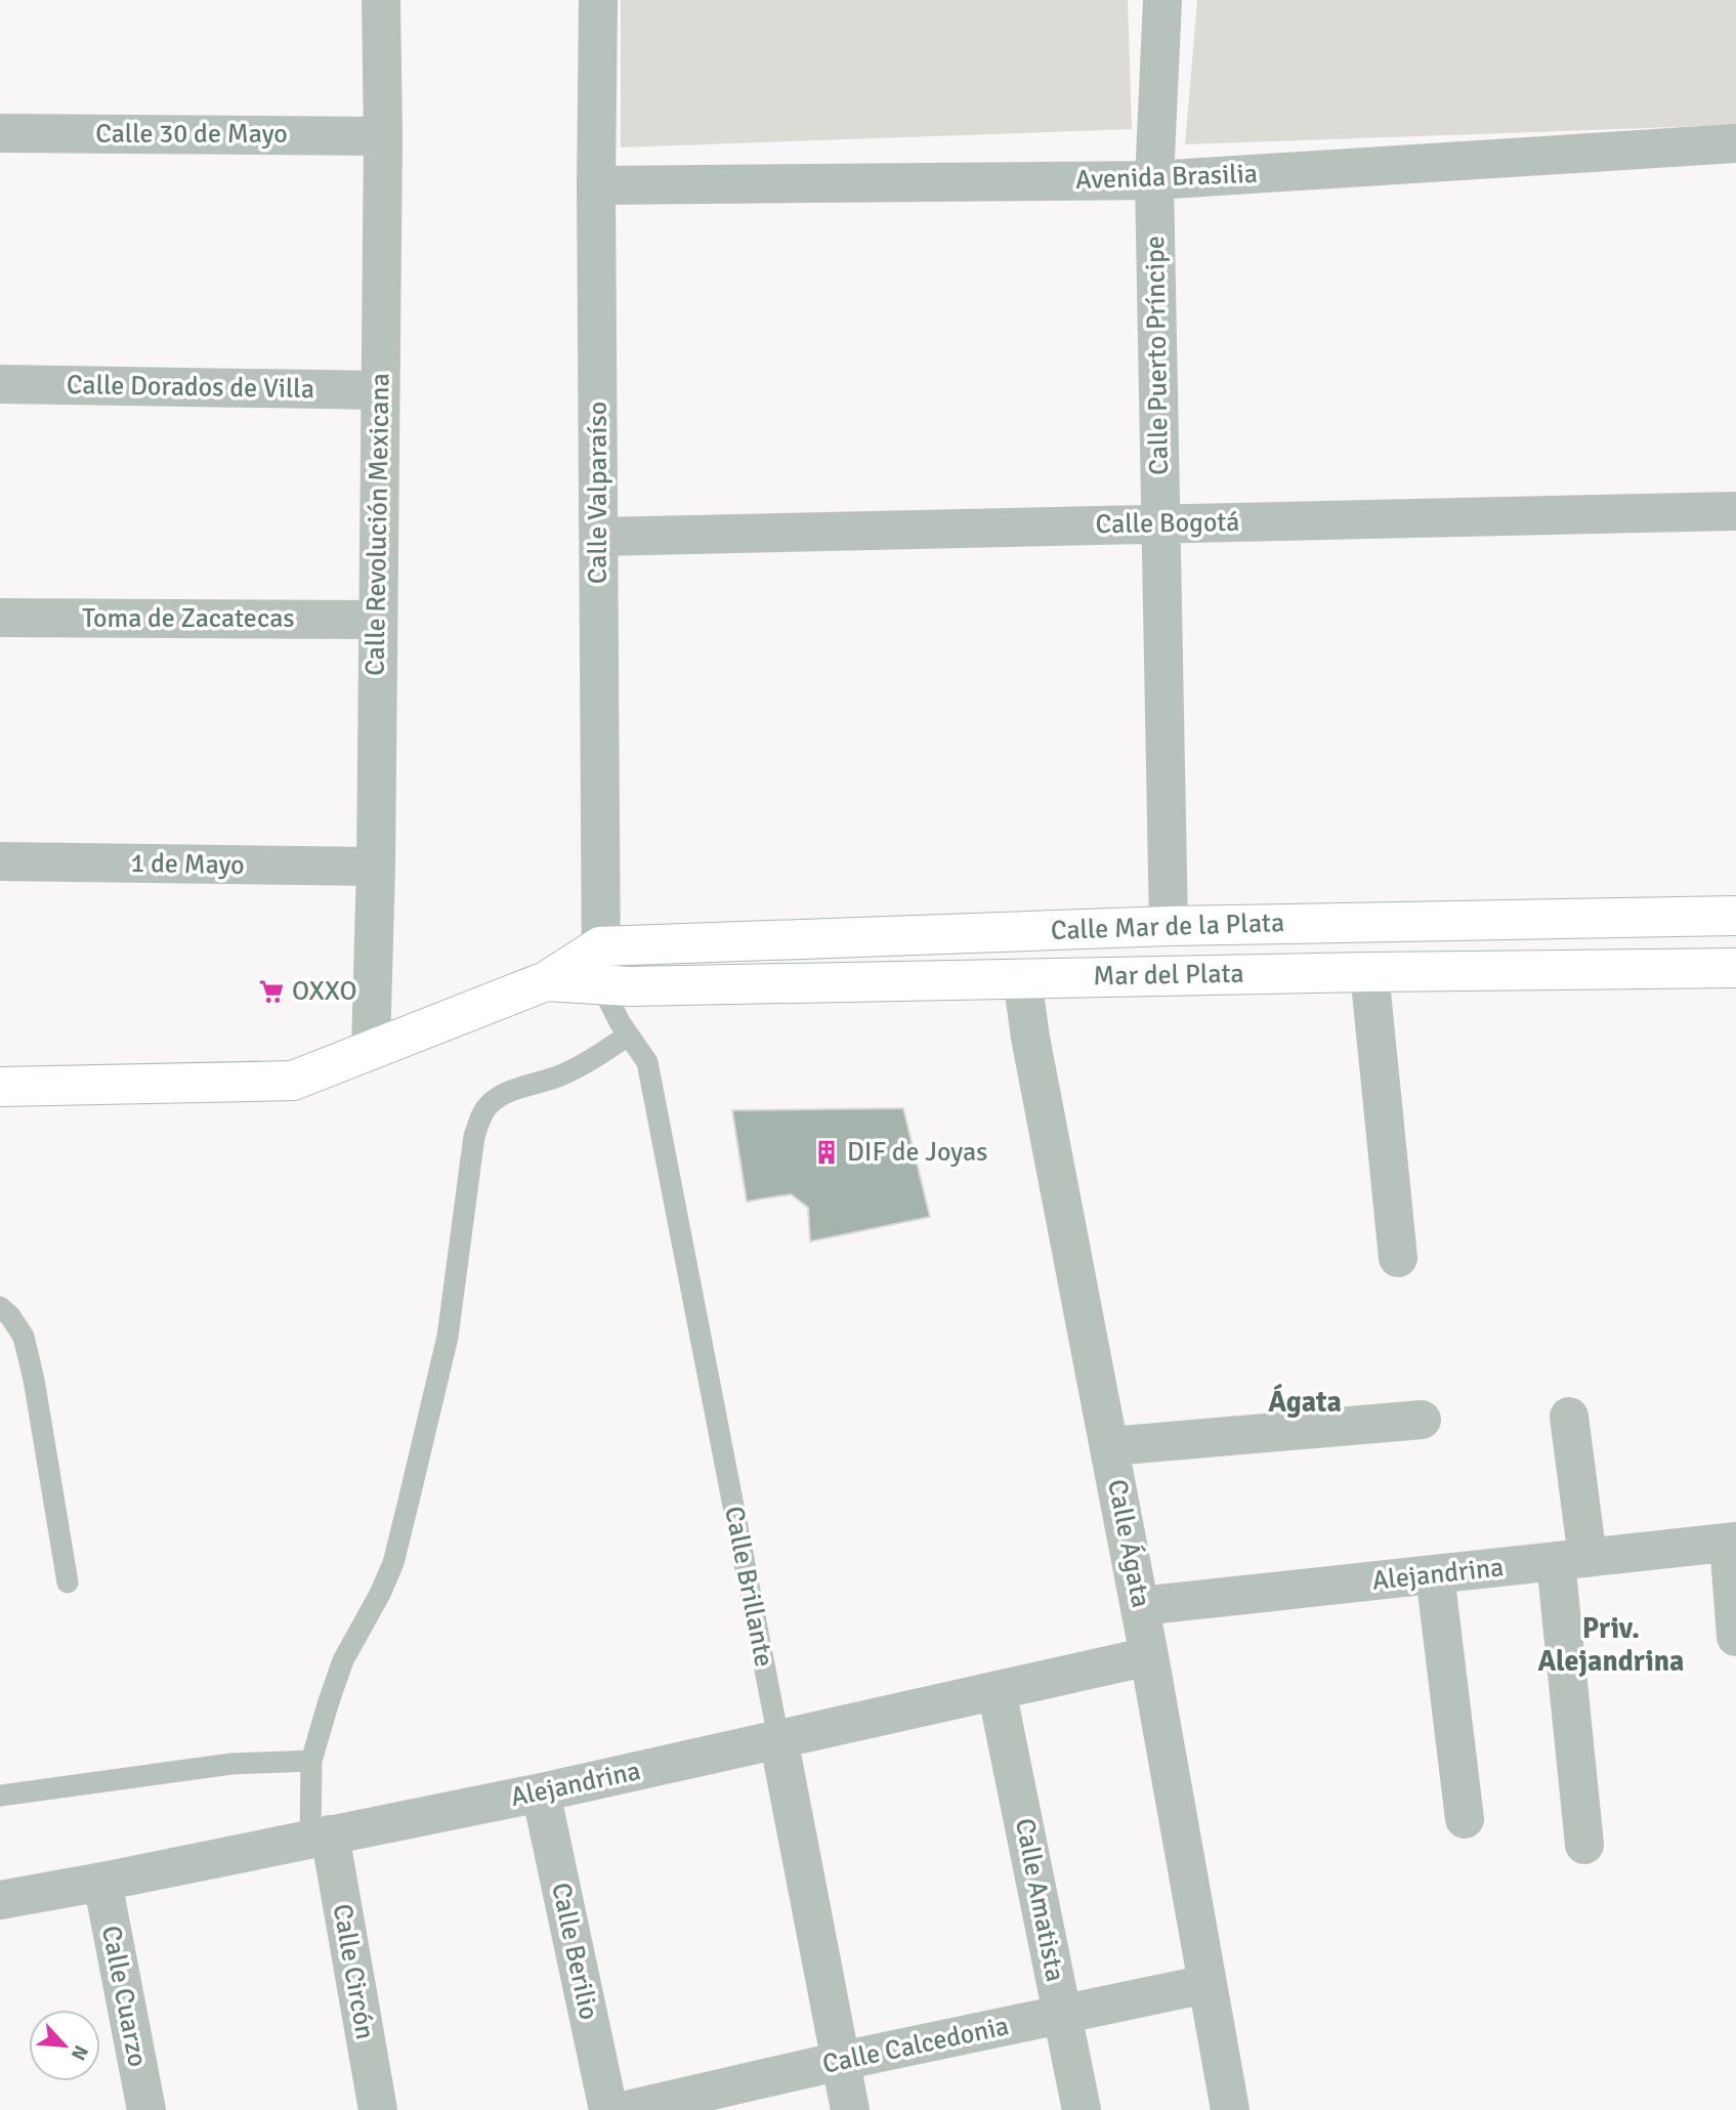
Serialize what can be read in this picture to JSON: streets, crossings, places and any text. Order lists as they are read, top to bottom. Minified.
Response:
{"streets":{"main road":["Calle Mar de la Plata","Mar del Plata"],"street":["Calle 30 de Mayo","Avenida Brasilia","Calle Puerto Príncipe","Calle Dorados de Villa","Calle Valparaíso","Calle Bogotá","Calle Revolución Mexicana","Toma de Zacatecas","1 de Mayo","Calle Ágata","Alejandrina","Calle Brillante","Calle Amatista","Calle Berilio","Calle Circón","Calle Cuarzo","Calle Calcedonia"]},"crossings":[["Calle 30 de Mayo","Calle Revolución Mexicana"],["Avenida Brasilia","Calle Puerto Príncipe"],["Avenida Brasilia","Calle Valparaíso"],["Calle Puerto Príncipe","Calle Bogotá"],["Calle Puerto Príncipe","Calle Mar de la Plata"],["Calle Dorados de Villa","Calle Revolución Mexicana"],["Calle Valparaíso","Calle Bogotá"],["Calle Valparaíso","Calle Mar de la Plata"],["Calle Valparaíso","Mar del Plata"],["Calle Revolución Mexicana","Toma de Zacatecas"],["Calle Revolución Mexicana","1 de Mayo"],["Mar del Plata","Calle Ágata"],["Calle Ágata","Alejandrina"],["Calle Ágata","Calle Calcedonia"],["Alejandrina","Calle Brillante"],["Alejandrina","Calle Amatista"],["Alejandrina","Calle Berilio"],["Alejandrina","Calle Circón"],["Alejandrina","Calle Cuarzo"],["Calle Brillante","Calle Calcedonia"],["Calle Amatista","Calle Calcedonia"]],"districts":["Ágata","Priv. Alejandrina"],"places":{"supermarket":["OXXO"],"building":["DIF de Joyas"]},"north":"bottom right"}
